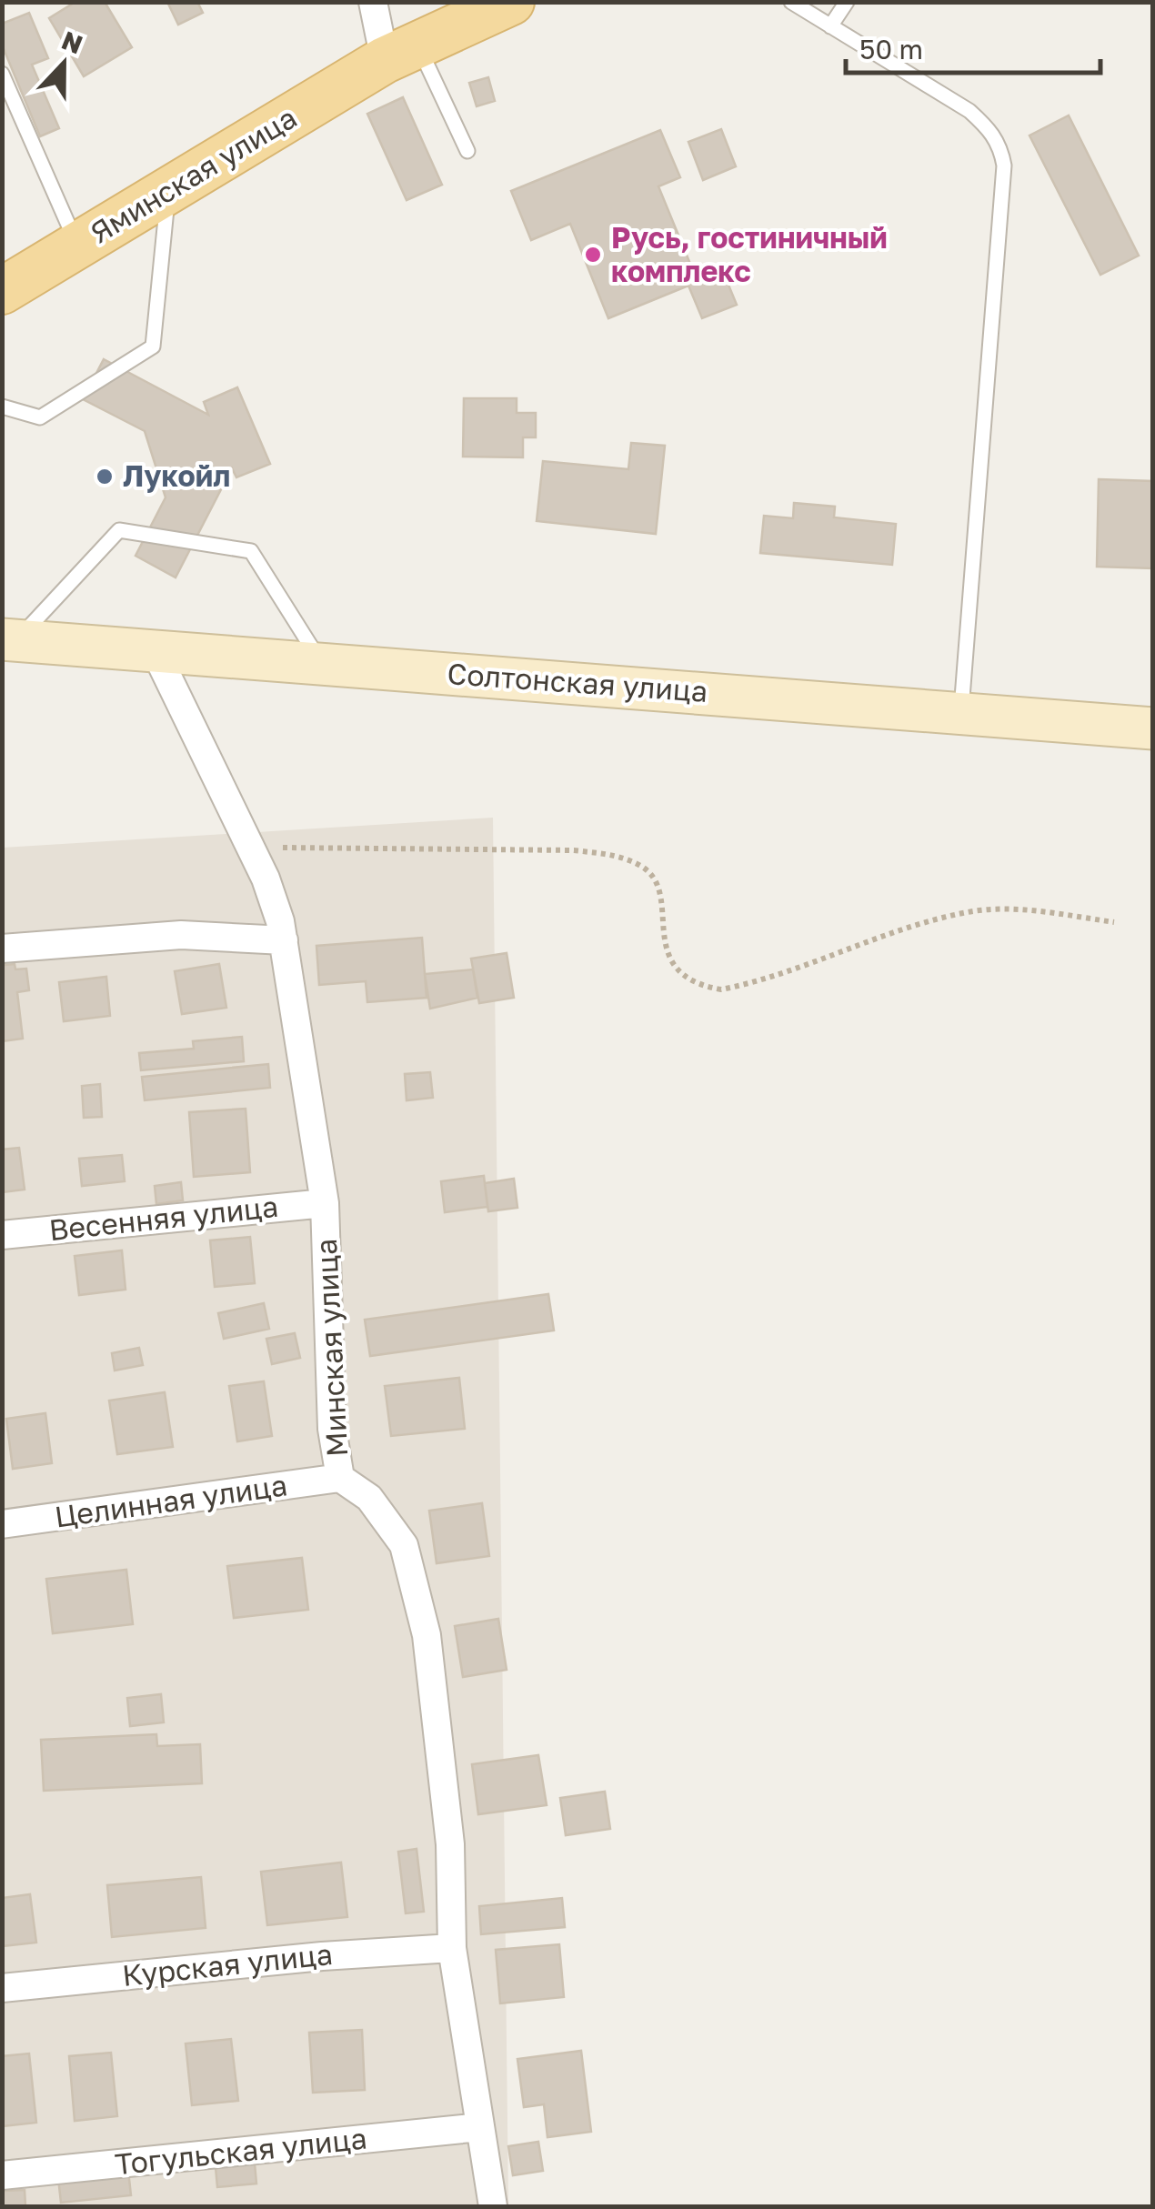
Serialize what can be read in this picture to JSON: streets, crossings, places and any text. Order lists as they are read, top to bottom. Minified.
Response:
{"streets":{"main road":["Яминская улица","Солтонская улица"],"street":["Весенняя улица","Минская улица","Целинная улица","Курская улица","Тогульская улица"]},"crossings":[["Солтонская улица","Минская улица"],["Весенняя улица","Минская улица"],["Минская улица","Целинная улица"],["Минская улица","Курская улица"],["Минская улица","Тогульская улица"]],"places":["Русь, гостиничный комплекс","Лукойл"],"scale_bar":"50 m","north":"top"}
